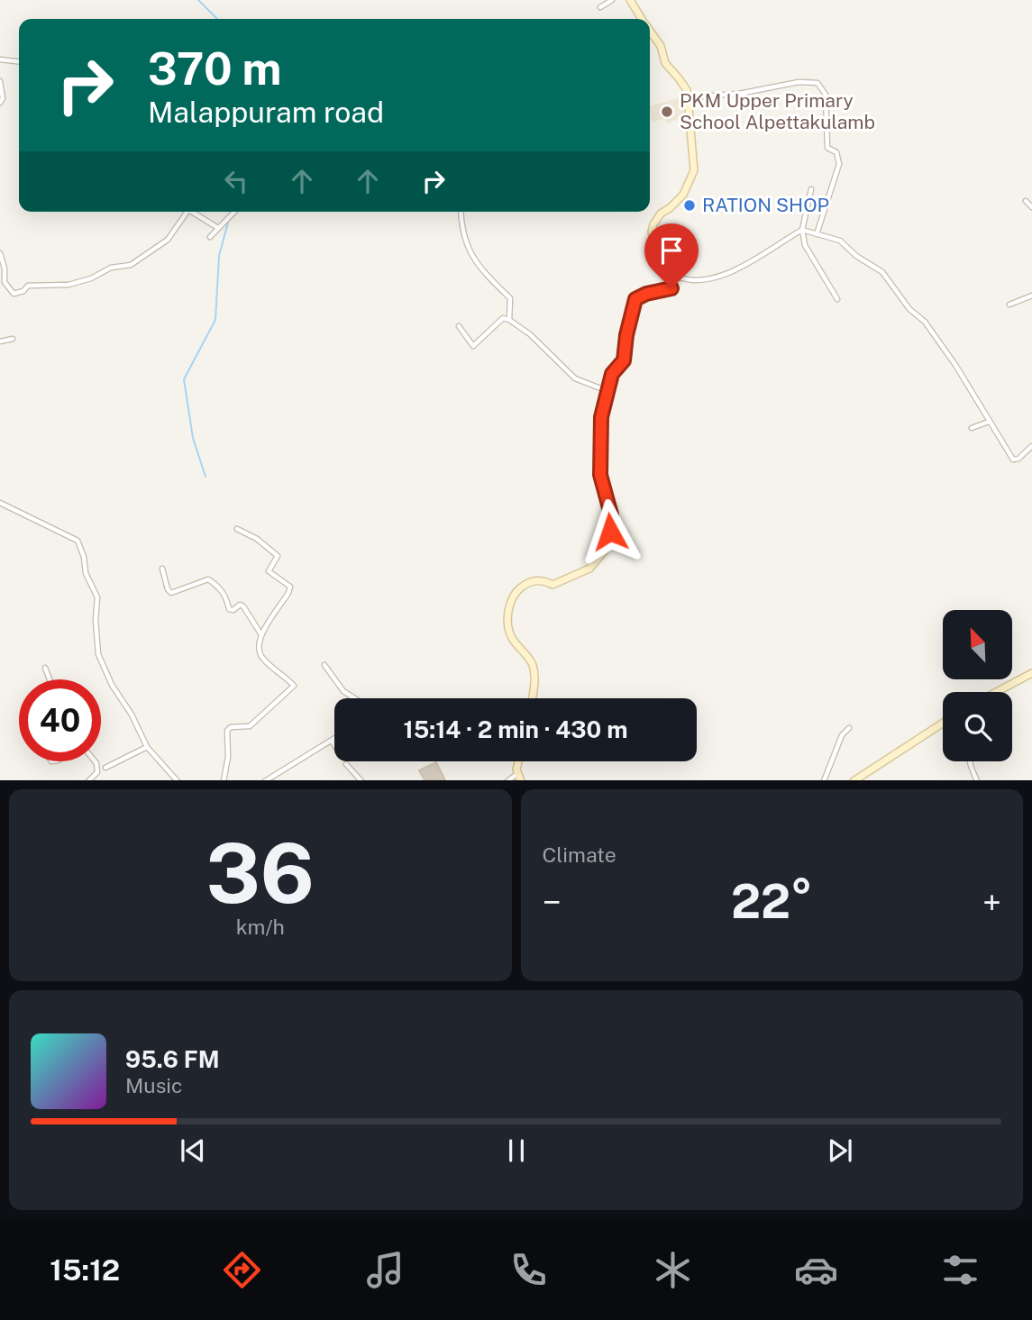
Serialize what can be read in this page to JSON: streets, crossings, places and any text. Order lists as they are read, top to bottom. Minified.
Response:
{"places":["PKM Upper Primary School Alpettakulamb","RATION SHOP"],"north":"top left","page":{"turn":["370 m","Malappuram road"],"limit":"40","trip":"15:14 · 2 min · 430 m","tile":[["36","km/h"],"Climate"],"heat":["−","22°","+"],"song":["95.6 FM","Music"],"tabs":"15:12"}}
